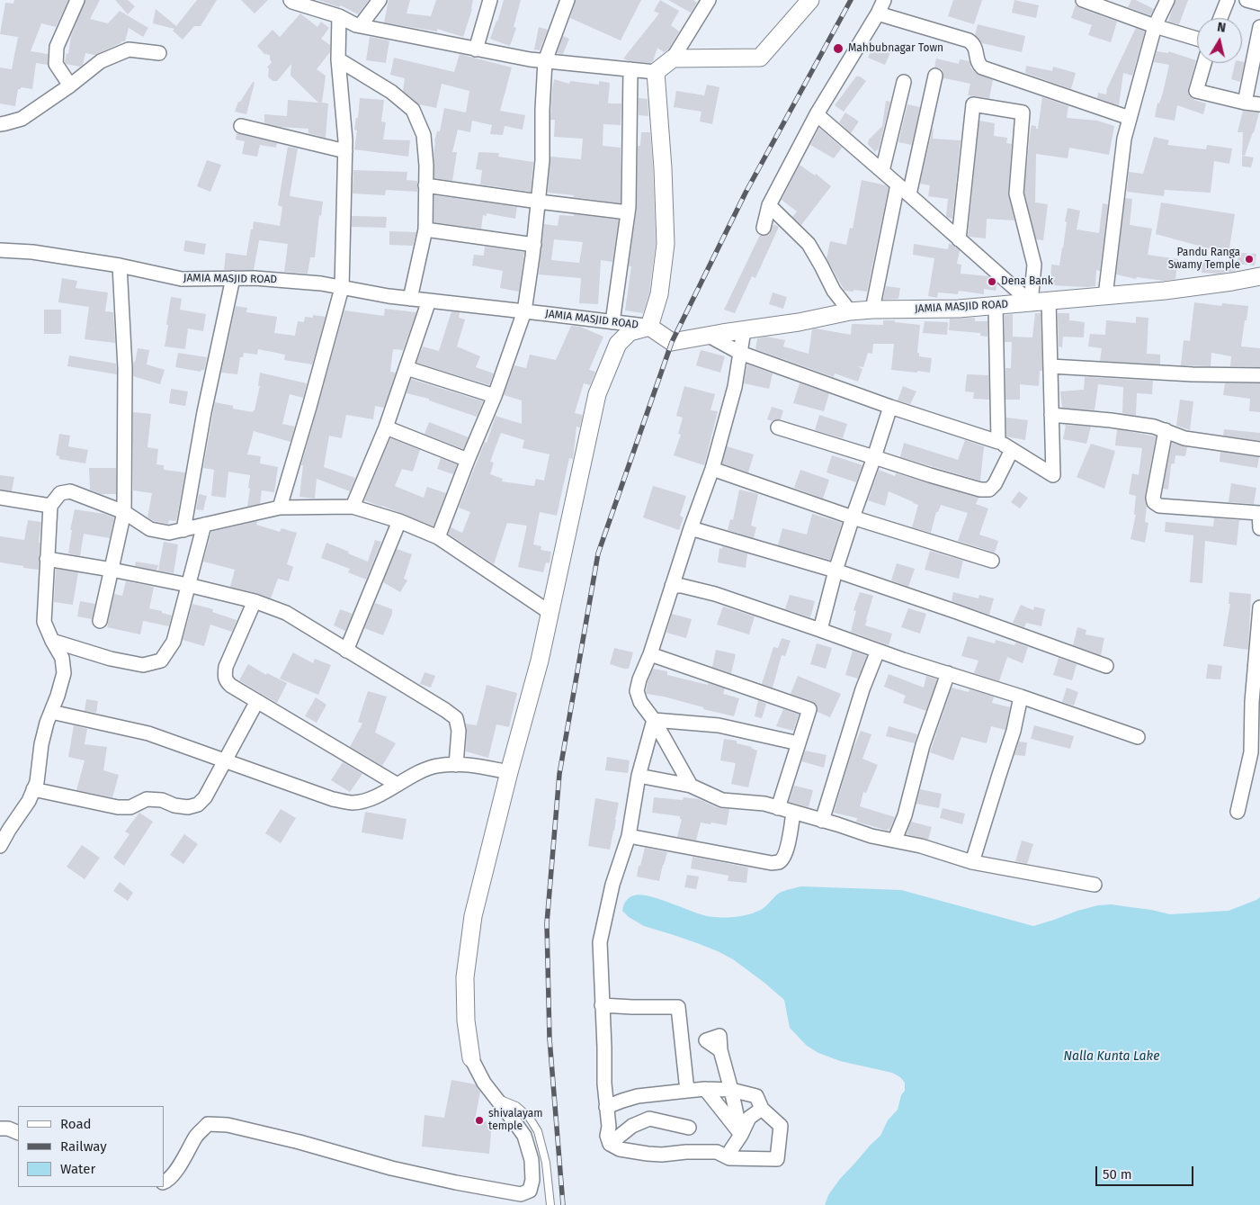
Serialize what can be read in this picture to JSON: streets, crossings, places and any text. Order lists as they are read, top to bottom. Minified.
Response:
{"streets":{"street":["JAMIA MASJID ROAD"]},"water":["Nalla Kunta Lake"],"places":["Mahbubnagar Town","Pandu Ranga Swamy Temple","Dena Bank","shivalayam temple"],"legend":["Road","Railway","Water"],"scale_bar":"50 m","north":"top"}
